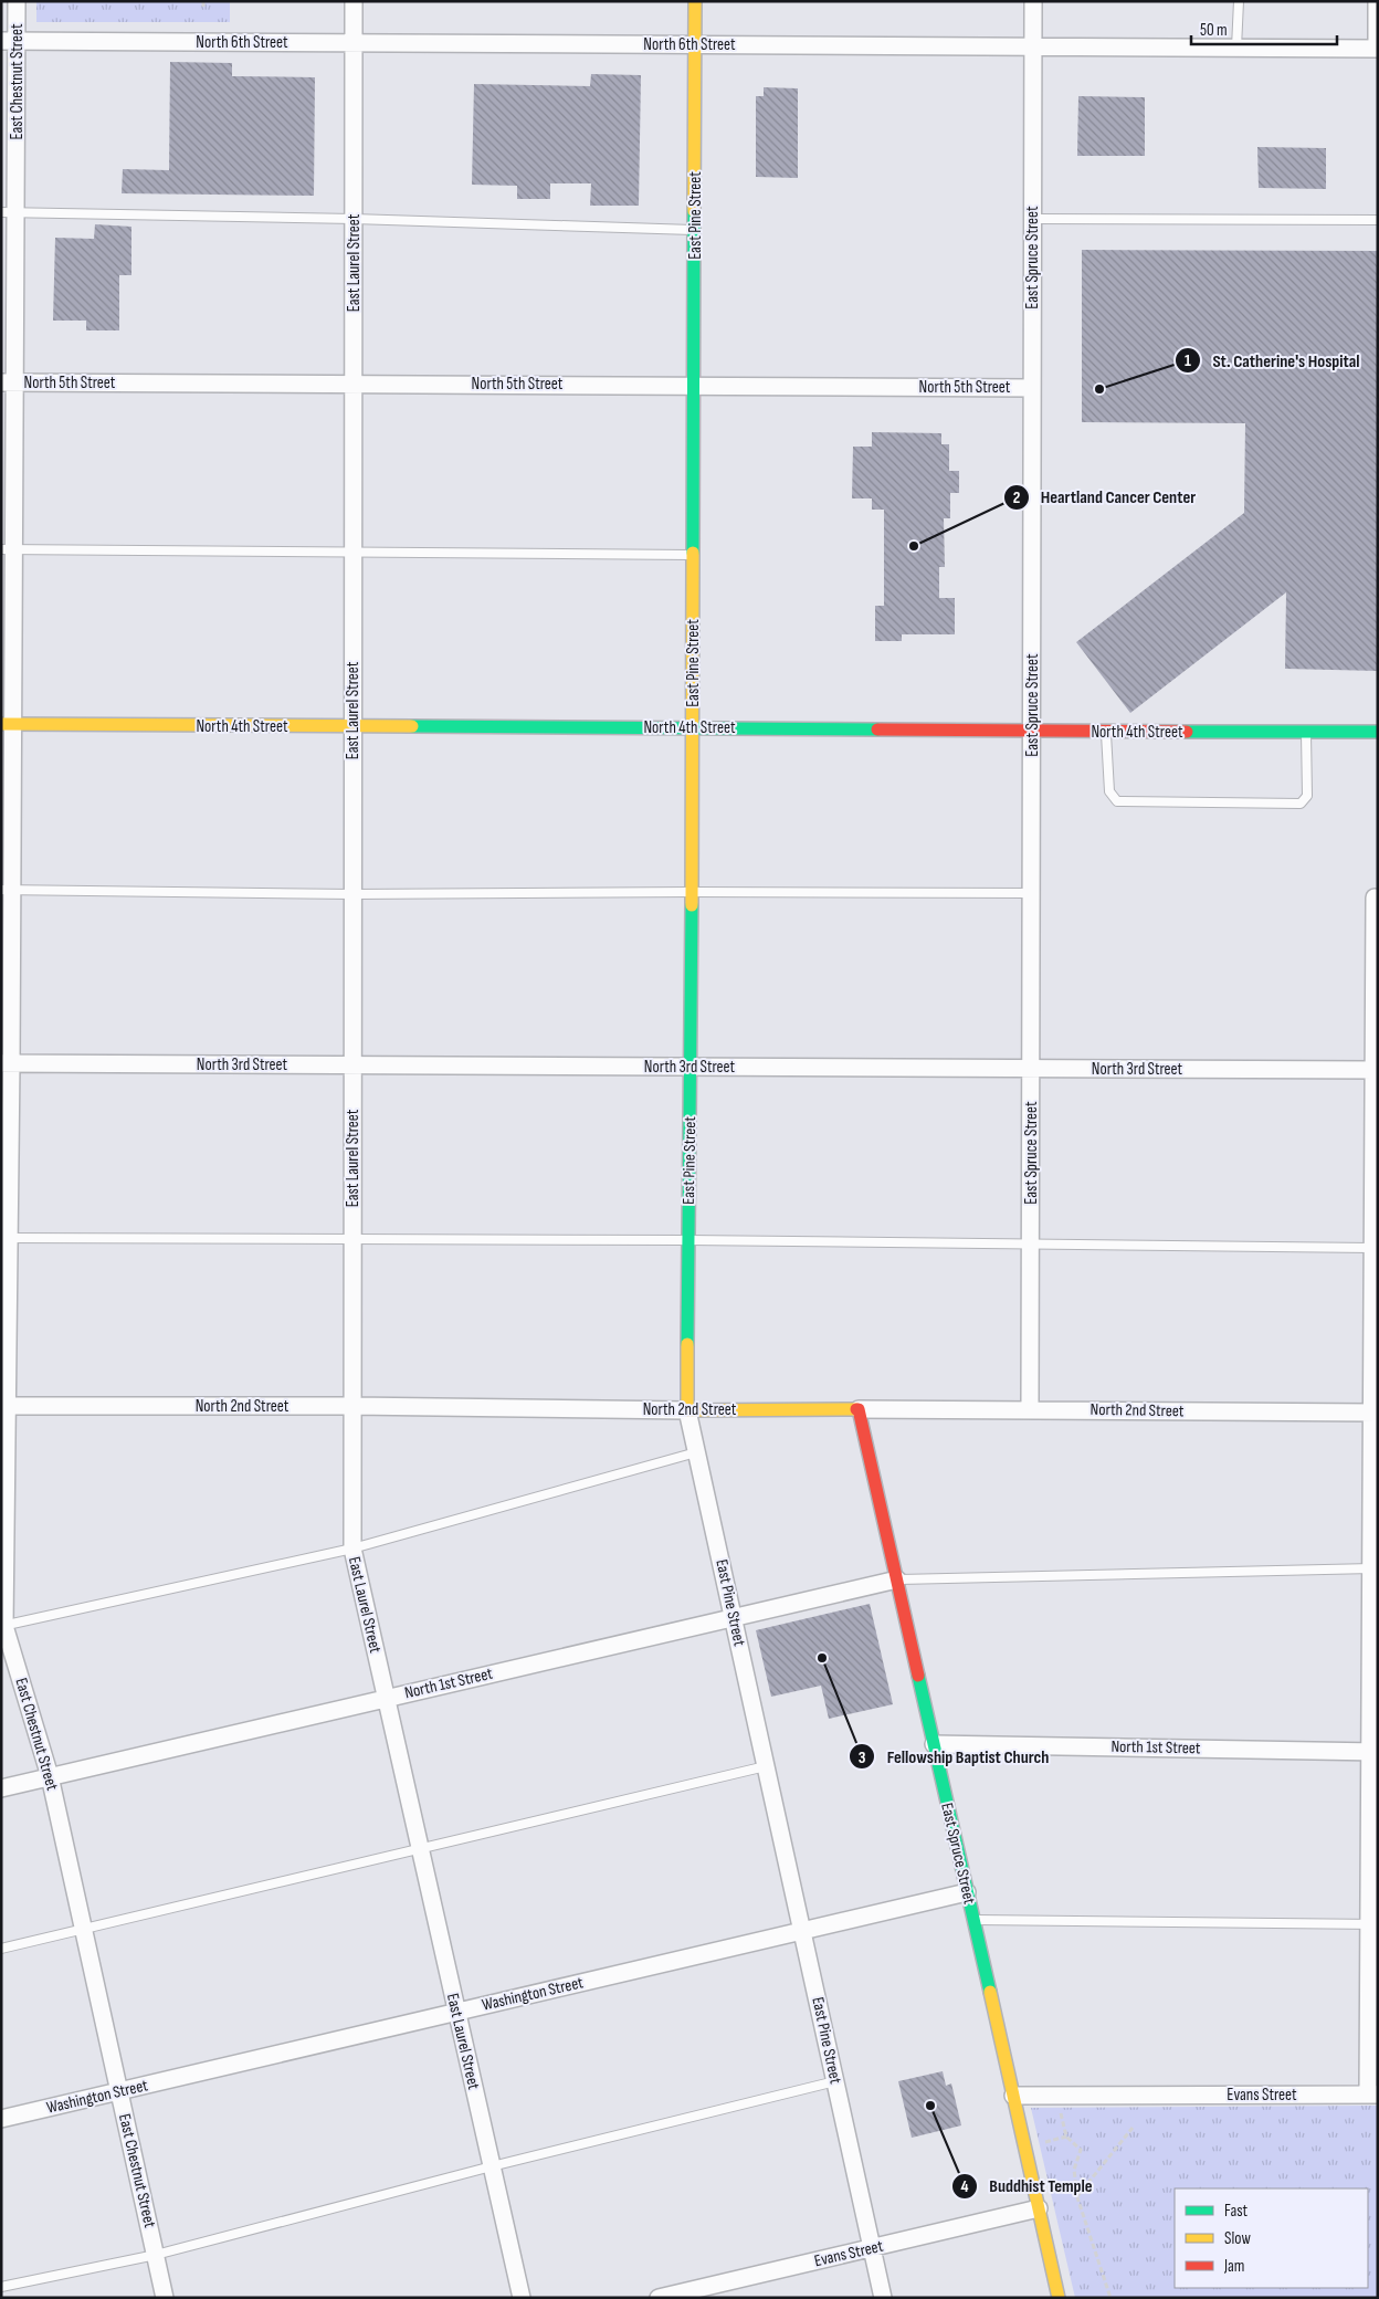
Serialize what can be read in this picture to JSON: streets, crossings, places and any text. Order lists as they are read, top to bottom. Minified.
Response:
{"streets":{"street":["North 6th Street","East Chestnut Street","East Pine Street","East Spruce Street","East Laurel Street","North 5th Street","North 4th Street","North 3rd Street","North 2nd Street","North 1st Street","Washington Street","Evans Street"]},"crossings":[["North 6th Street","East Chestnut Street"],["North 6th Street","East Pine Street"],["North 6th Street","East Spruce Street"],["North 6th Street","East Laurel Street"],["East Chestnut Street","North 5th Street"],["East Chestnut Street","North 4th Street"],["East Chestnut Street","North 3rd Street"],["East Chestnut Street","North 2nd Street"],["East Chestnut Street","North 1st Street"],["East Chestnut Street","Washington Street"],["East Pine Street","North 5th Street"],["East Pine Street","North 4th Street"],["East Pine Street","North 3rd Street"],["East Pine Street","North 2nd Street"],["East Pine Street","North 1st Street"],["East Pine Street","Washington Street"],["East Pine Street","Evans Street"],["East Spruce Street","North 5th Street"],["East Spruce Street","North 4th Street"],["East Spruce Street","North 3rd Street"],["East Spruce Street","North 2nd Street"],["East Spruce Street","North 1st Street"],["East Spruce Street","Washington Street"],["East Spruce Street","Evans Street"],["East Laurel Street","North 5th Street"],["East Laurel Street","North 4th Street"],["East Laurel Street","North 3rd Street"],["East Laurel Street","North 2nd Street"],["East Laurel Street","North 1st Street"],["East Laurel Street","Washington Street"]],"places":["St. Catherine's Hospital","Heartland Cancer Center","Fellowship Baptist Church","Buddhist Temple"],"legend":["Fast","Slow","Jam"],"scale_bar":"50 m"}
